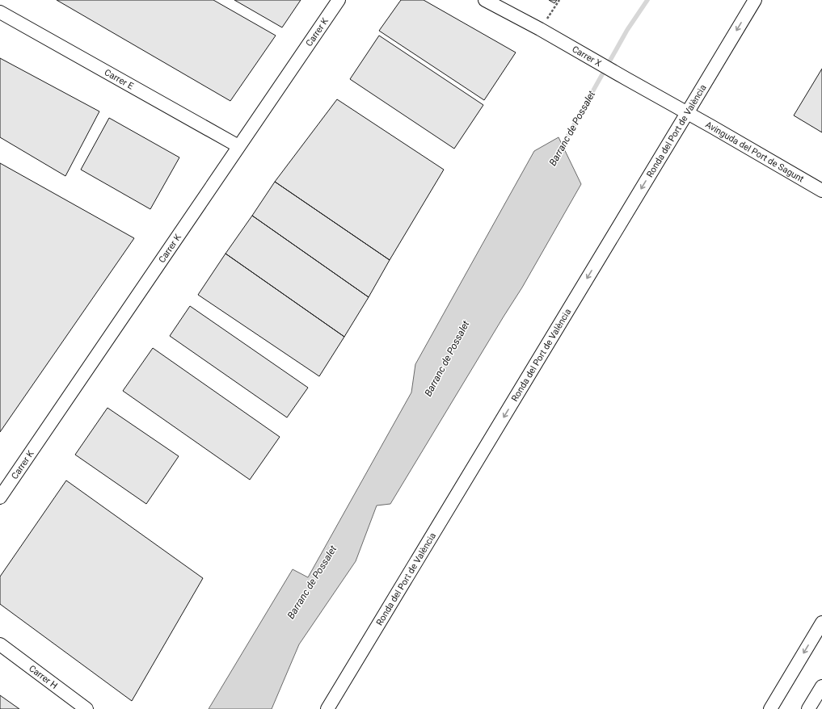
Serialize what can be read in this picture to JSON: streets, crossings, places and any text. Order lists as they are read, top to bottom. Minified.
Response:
{"streets":{"street":["Carrer K","Carrer X","Carrer E","Ronda del Port de València","Avinguda del Port de Sagunt","Carrer H"]},"crossings":[["Carrer K","Carrer E"],["Carrer X","Ronda del Port de València"],["Carrer X","Avinguda del Port de Sagunt"],["Ronda del Port de València","Avinguda del Port de Sagunt"]],"one_way":["Ronda del Port de València"],"water":["Barranc de Possalet"]}
